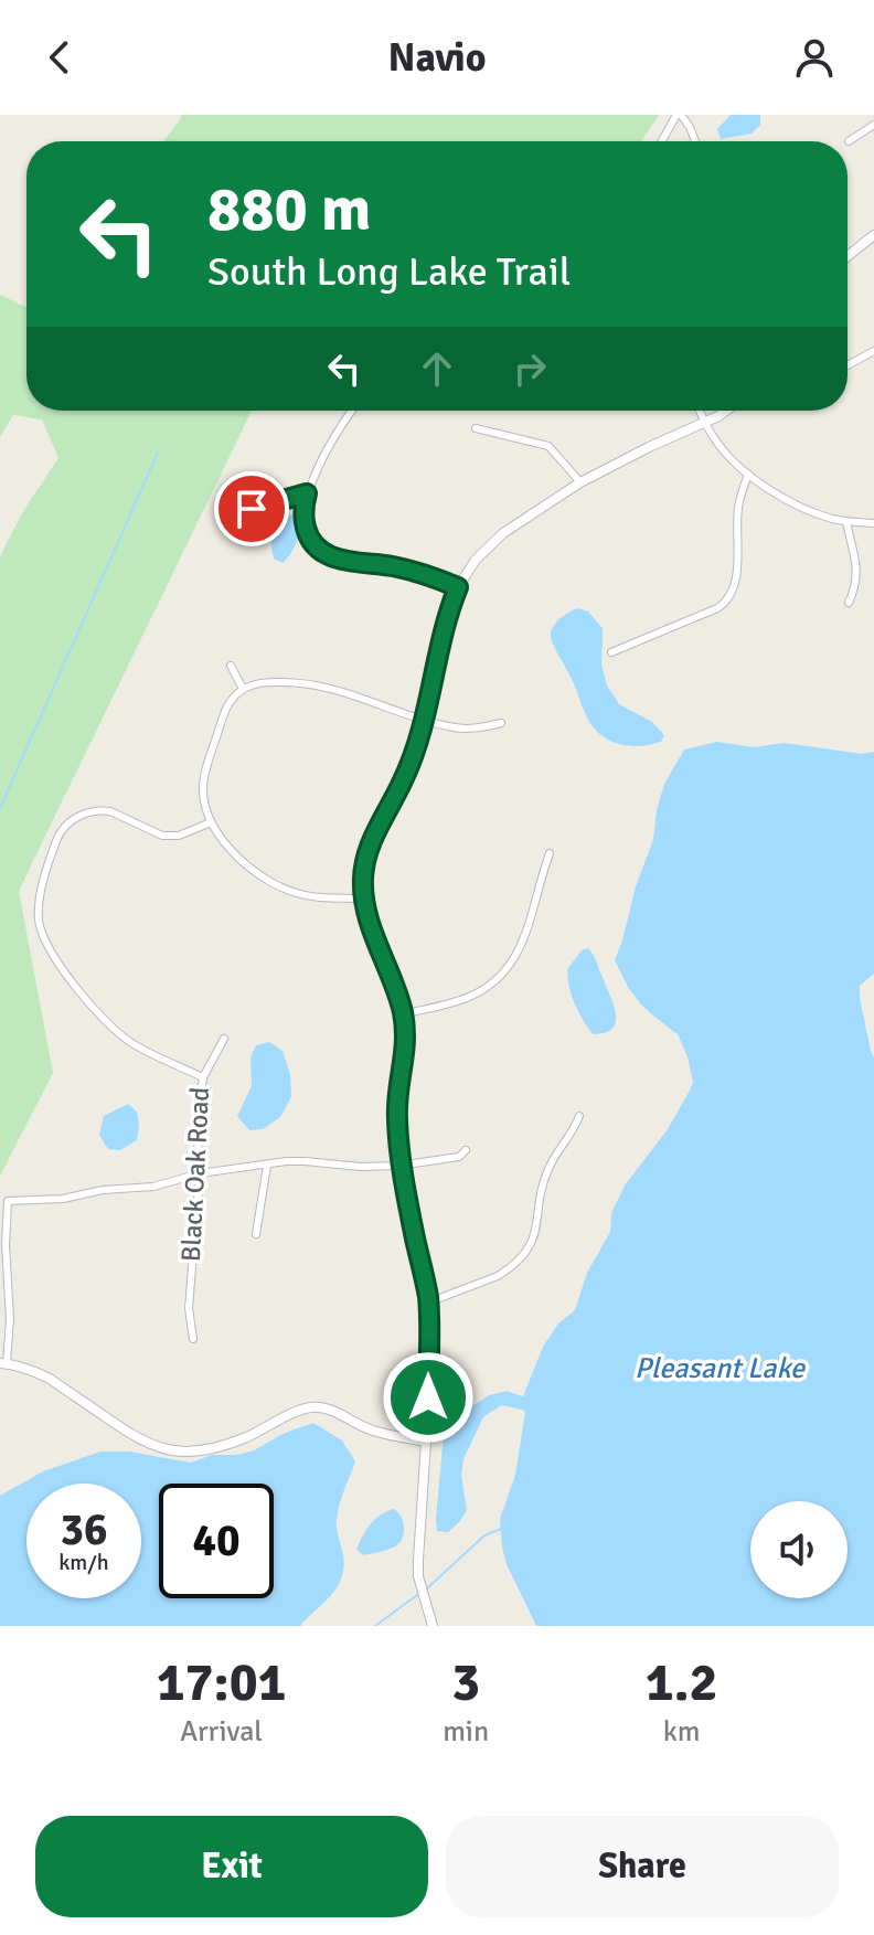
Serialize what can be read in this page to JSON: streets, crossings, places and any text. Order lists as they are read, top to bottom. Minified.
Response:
{"streets":{"street":["Black Oak Road"]},"water":["Pleasant Lake"],"page":{"header":"Navio","turn":["880 m","South Long Lake Trail"],"speed":"36 km/h","limit":"40","eta":["17:01","Arrival","3","min","1.2","km"],"buttons":["Exit","Share"]}}
